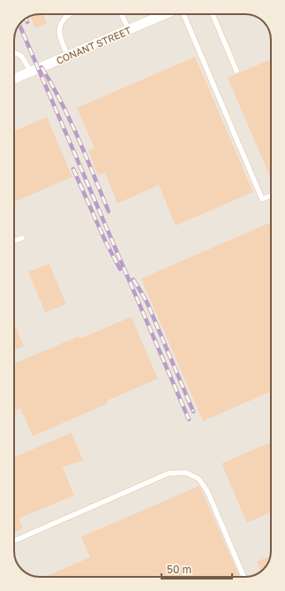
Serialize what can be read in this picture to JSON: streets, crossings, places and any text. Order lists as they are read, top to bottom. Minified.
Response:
{"streets":{"street":["CONANT STREET"]},"scale_bar":"50 m"}
